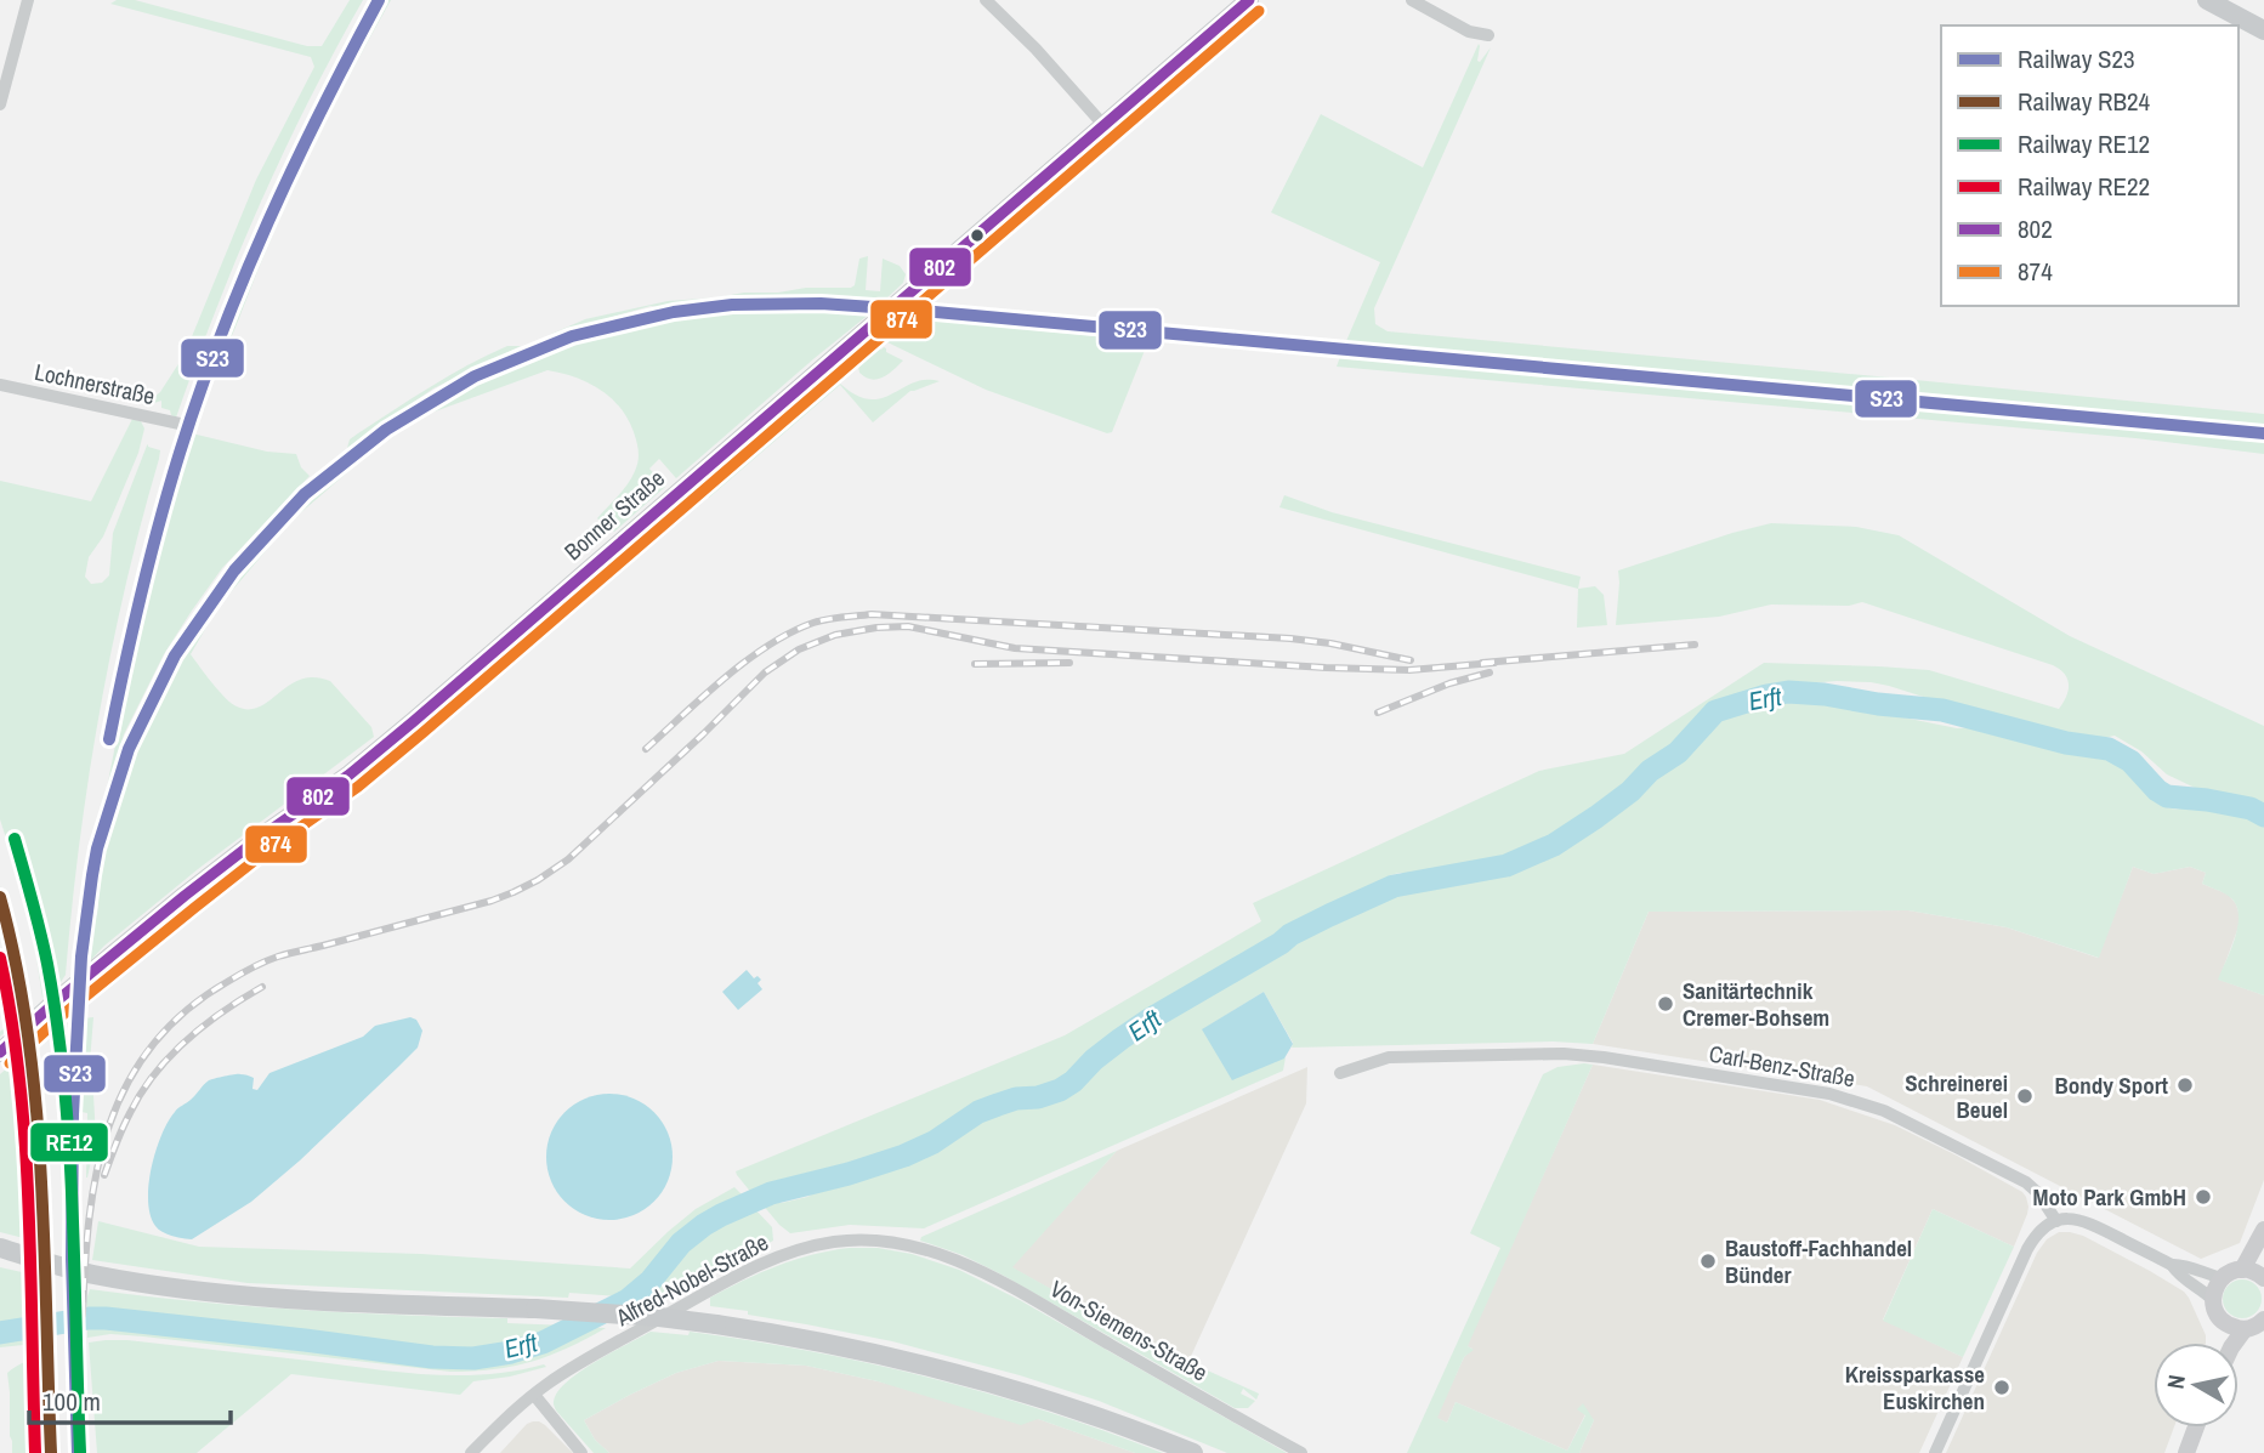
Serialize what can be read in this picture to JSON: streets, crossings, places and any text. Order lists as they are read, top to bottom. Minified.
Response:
{"streets":{"main road":["Bonner Straße"],"street":["Lochnerstraße","Carl-Benz-Straße","Alfred-Nobel-Straße","Von-Siemens-Straße"]},"crossings":[["Alfred-Nobel-Straße","Von-Siemens-Straße"]],"water":["Erft"],"places":["Sanitärtechnik Cremer-Bohsem","Bondy Sport","Schreinerei Beuel","Moto Park GmbH","Baustoff-Fachhandel Bünder","Kreissparkasse Euskirchen"],"lines":["rail line S23","transit line 802","transit line 874","rail line RE12","rail line RB24","rail line RE22"],"legend":["Railway S23","Railway RB24","Railway RE12","Railway RE22","802","874"],"scale_bar":"100 m","north":"left"}
